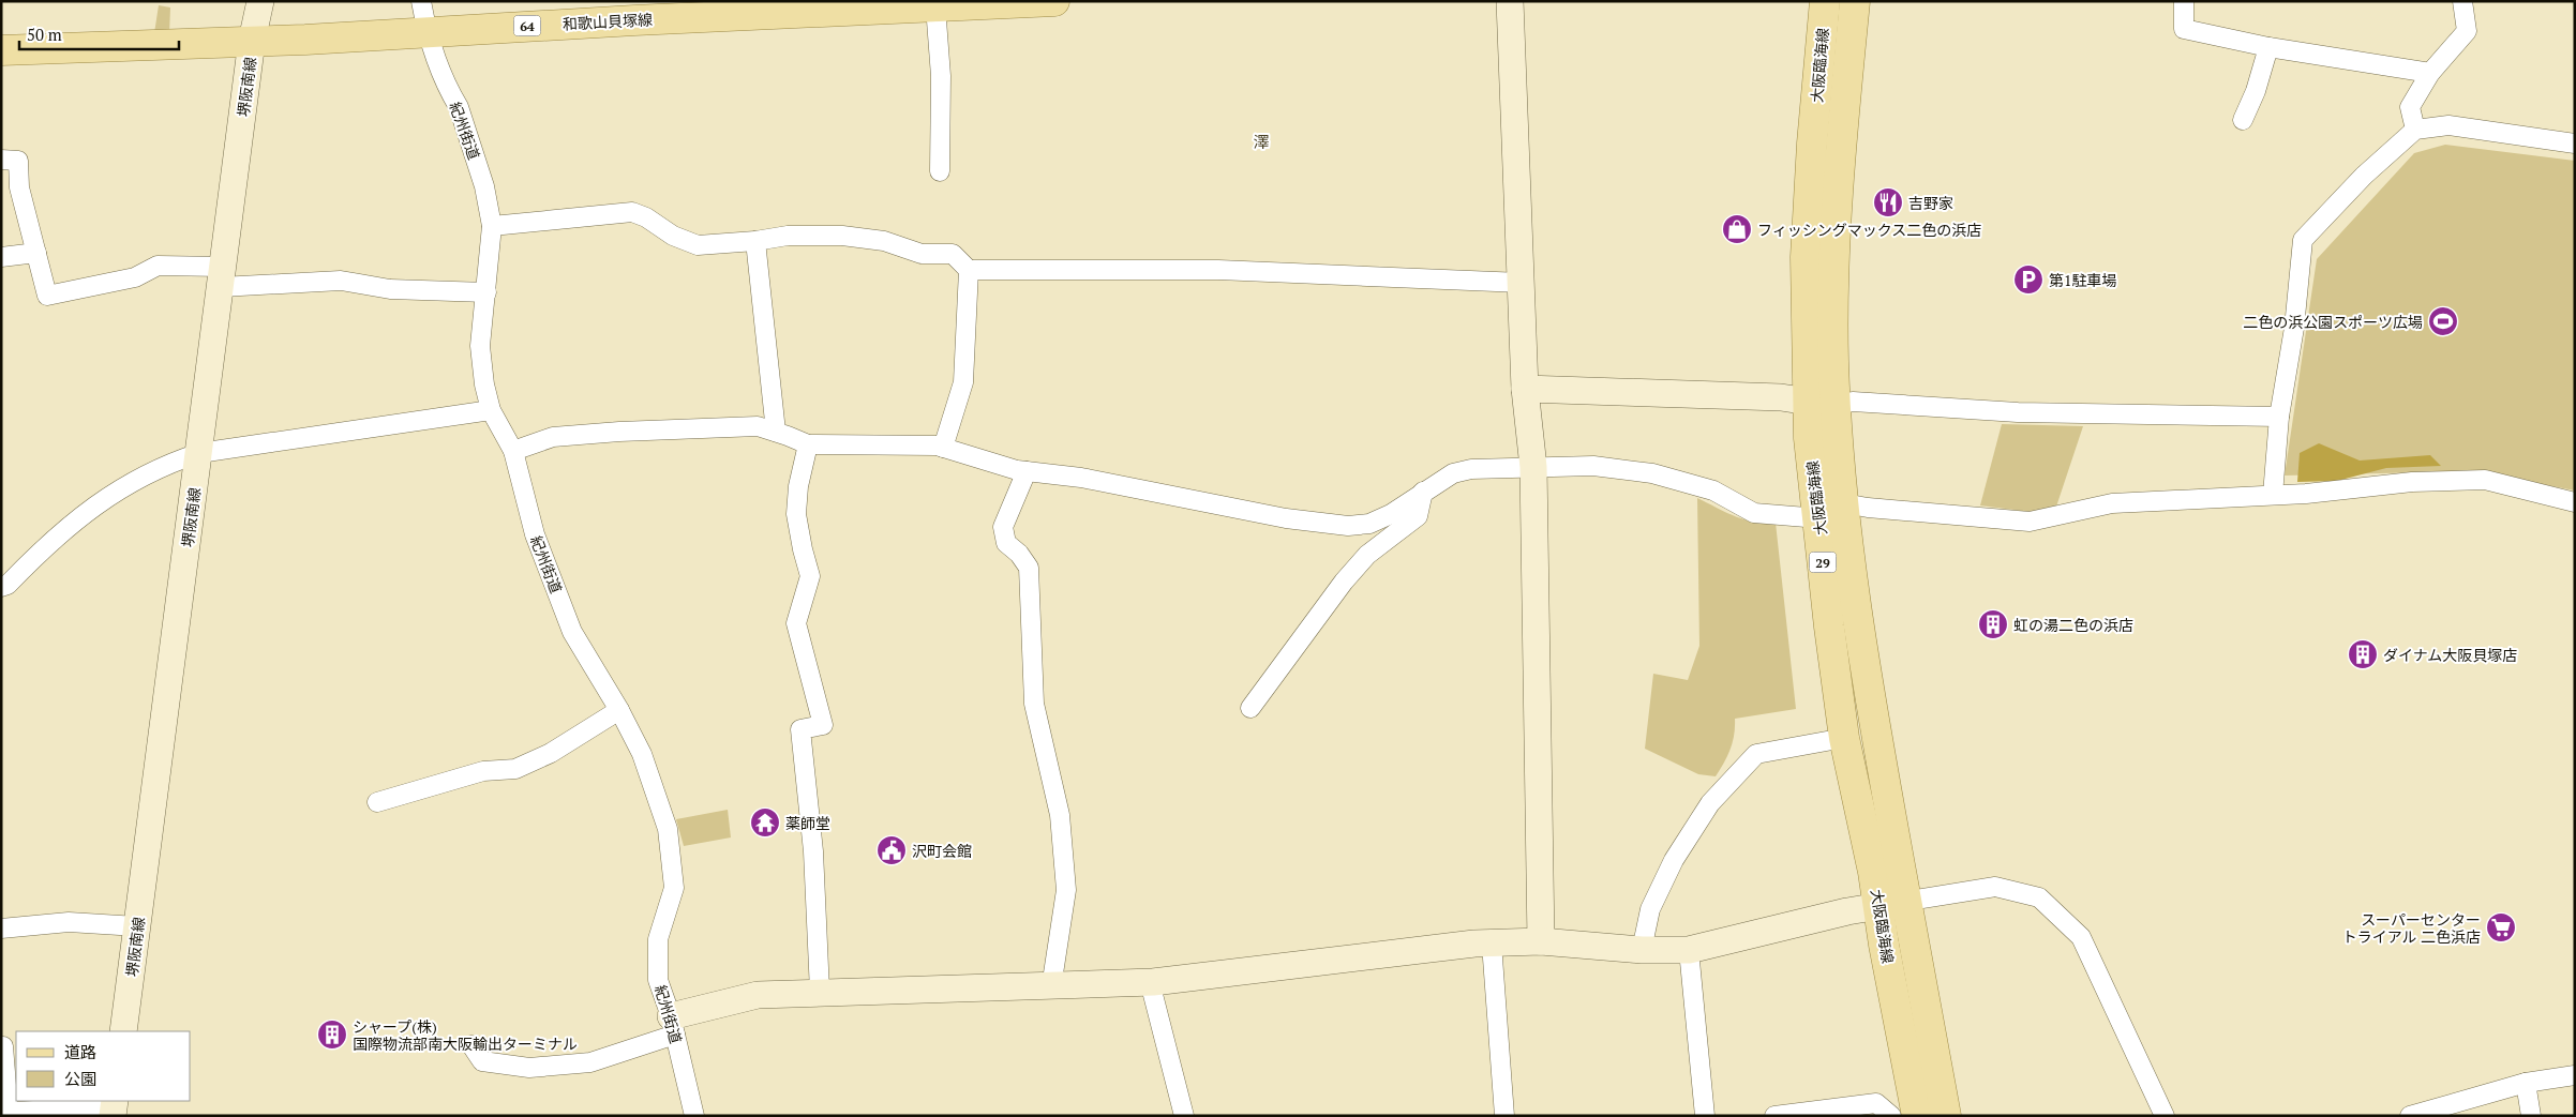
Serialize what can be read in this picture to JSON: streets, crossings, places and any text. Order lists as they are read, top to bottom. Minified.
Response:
{"streets":{"main road":["和歌山貝塚線","64","大阪臨海線","29"],"street":["堺阪南線","紀州街道"]},"crossings":[["和歌山貝塚線","堺阪南線"],["和歌山貝塚線","紀州街道"]],"districts":["澤"],"places":{"restaurant":["吉野家"],"shop":["フィッシングマックス二色の浜店"],"parking":["第1駐車場"],"sports":["二色の浜公園スポーツ広場"],"building":["虹の湯二色の浜店","ダイナム大阪貝塚店","シャープ(株) 国際物流部南大阪輸出ターミナル"],"temple":["薬師堂"],"public building":["沢町会館"],"supermarket":["スーパーセンター トライアル 二色浜店"]},"legend":["道路","公園"],"scale_bar":"50 m"}
